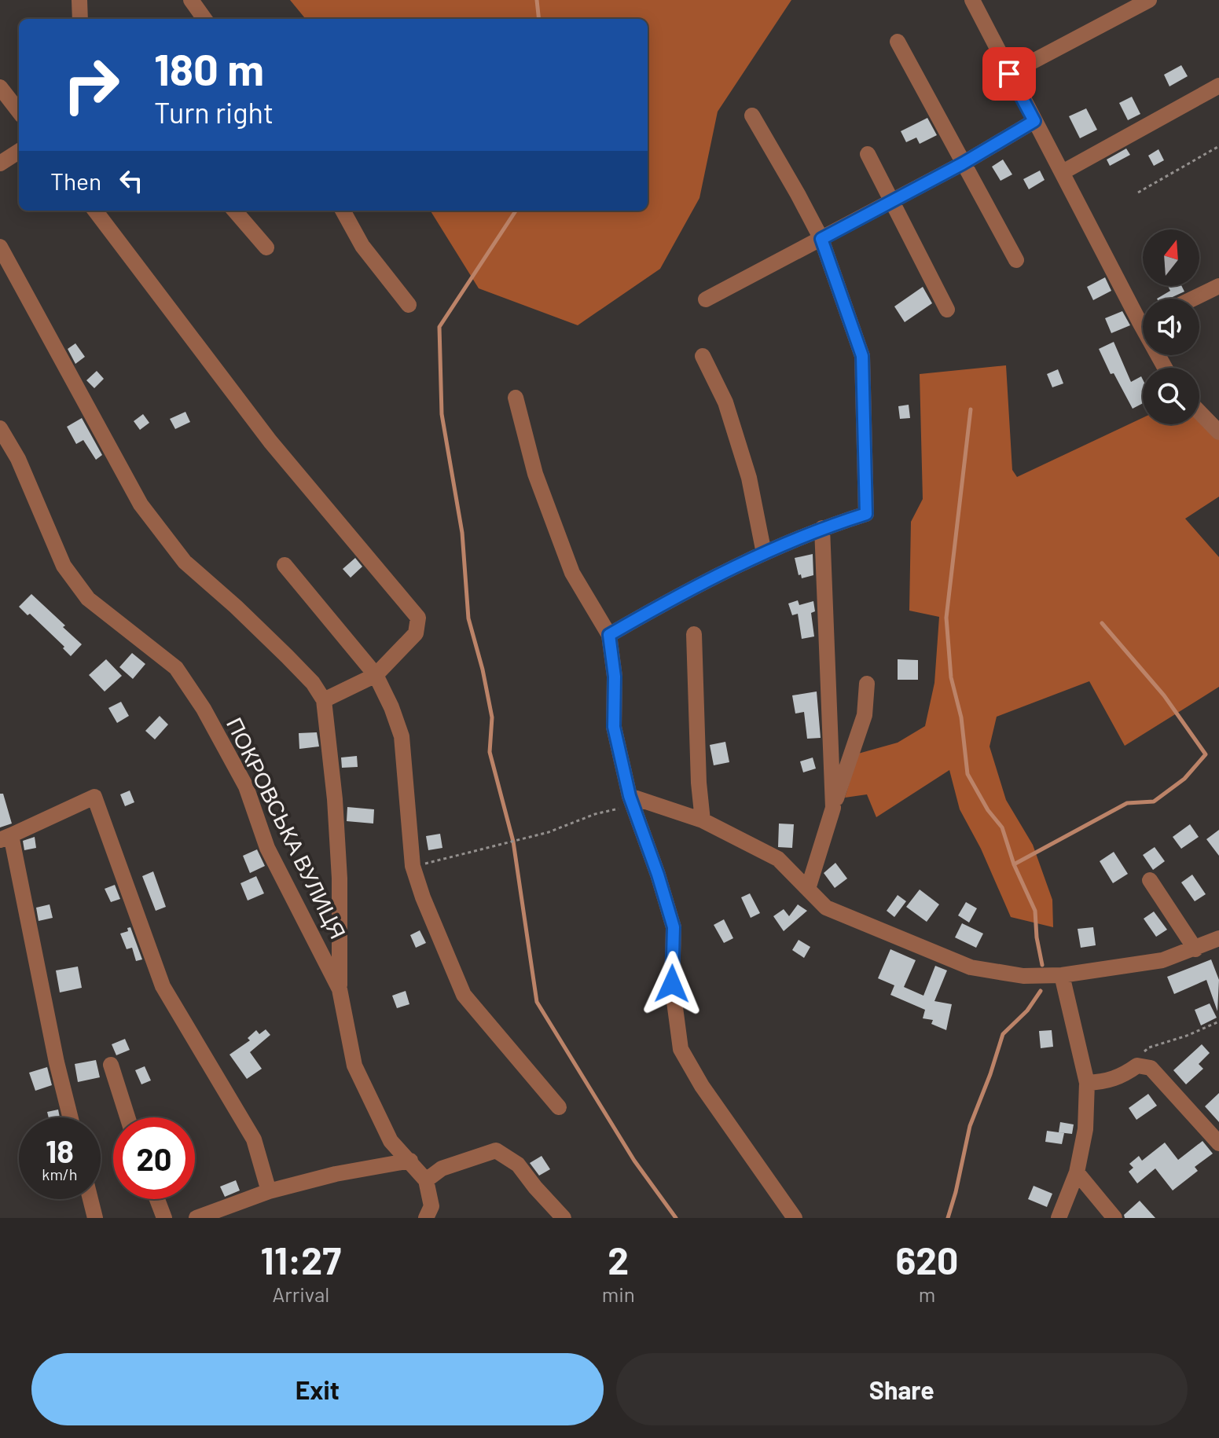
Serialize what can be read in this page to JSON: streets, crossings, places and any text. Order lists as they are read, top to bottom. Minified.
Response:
{"streets":{"street":["ПОКРОВСЬКА ВУЛИЦЯ"]},"north":"top","page":{"turn":["180 m","Turn right"],"then":"Then","speed":"18 km/h","limit":"20","eta":["11:27","Arrival","2","min","620","m"],"buttons":["Exit","Share"]}}
